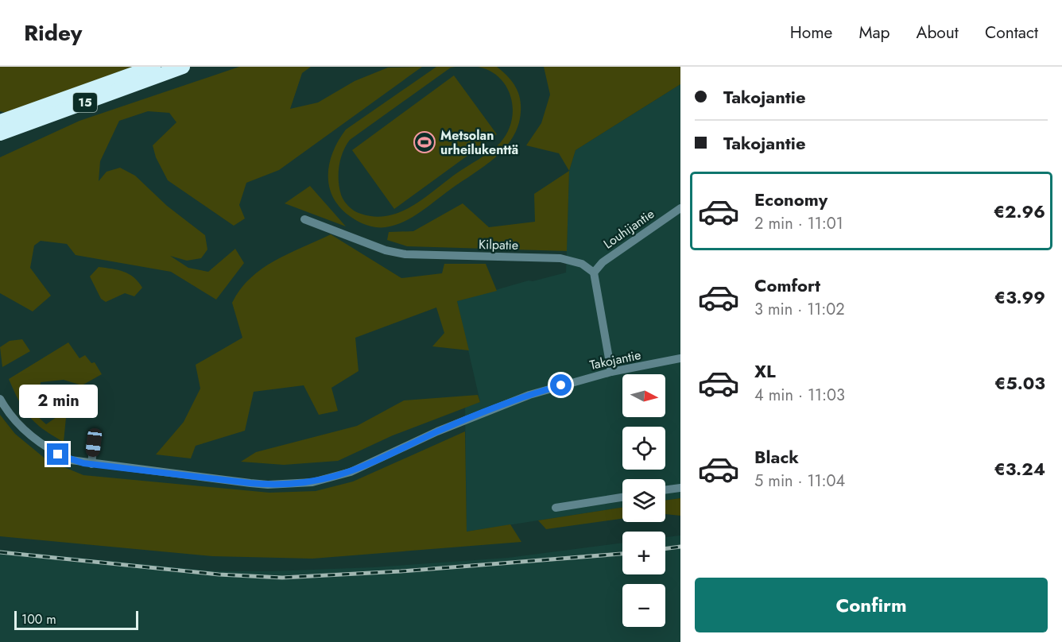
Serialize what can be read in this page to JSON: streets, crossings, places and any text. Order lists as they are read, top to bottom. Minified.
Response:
{"streets":{"highway":["15"],"street":["Louhijantie","Kilpatie","Takojantie"]},"crossings":[["Louhijantie","Kilpatie"]],"places":{"sports":["Metsolan urheilukenttä"]},"scale_bar":"100 m","north":"right","page":{"header":"Ridey","nav":["Home","Map","About","Contact"],"banner":["Takojantie","Takojantie"],"list":[{"name":"Economy","note":"2 min · 11:01","value":"€2.96"},{"name":"Comfort","note":"3 min · 11:02","value":"€3.99"},{"name":"XL","note":"4 min · 11:03","value":"€5.03"},{"name":"Black","note":"5 min · 11:04","value":"€3.24"}],"map_buttons":["+","−"],"bubble":"2 min","buttons":"Confirm","scale":"100 m"}}
